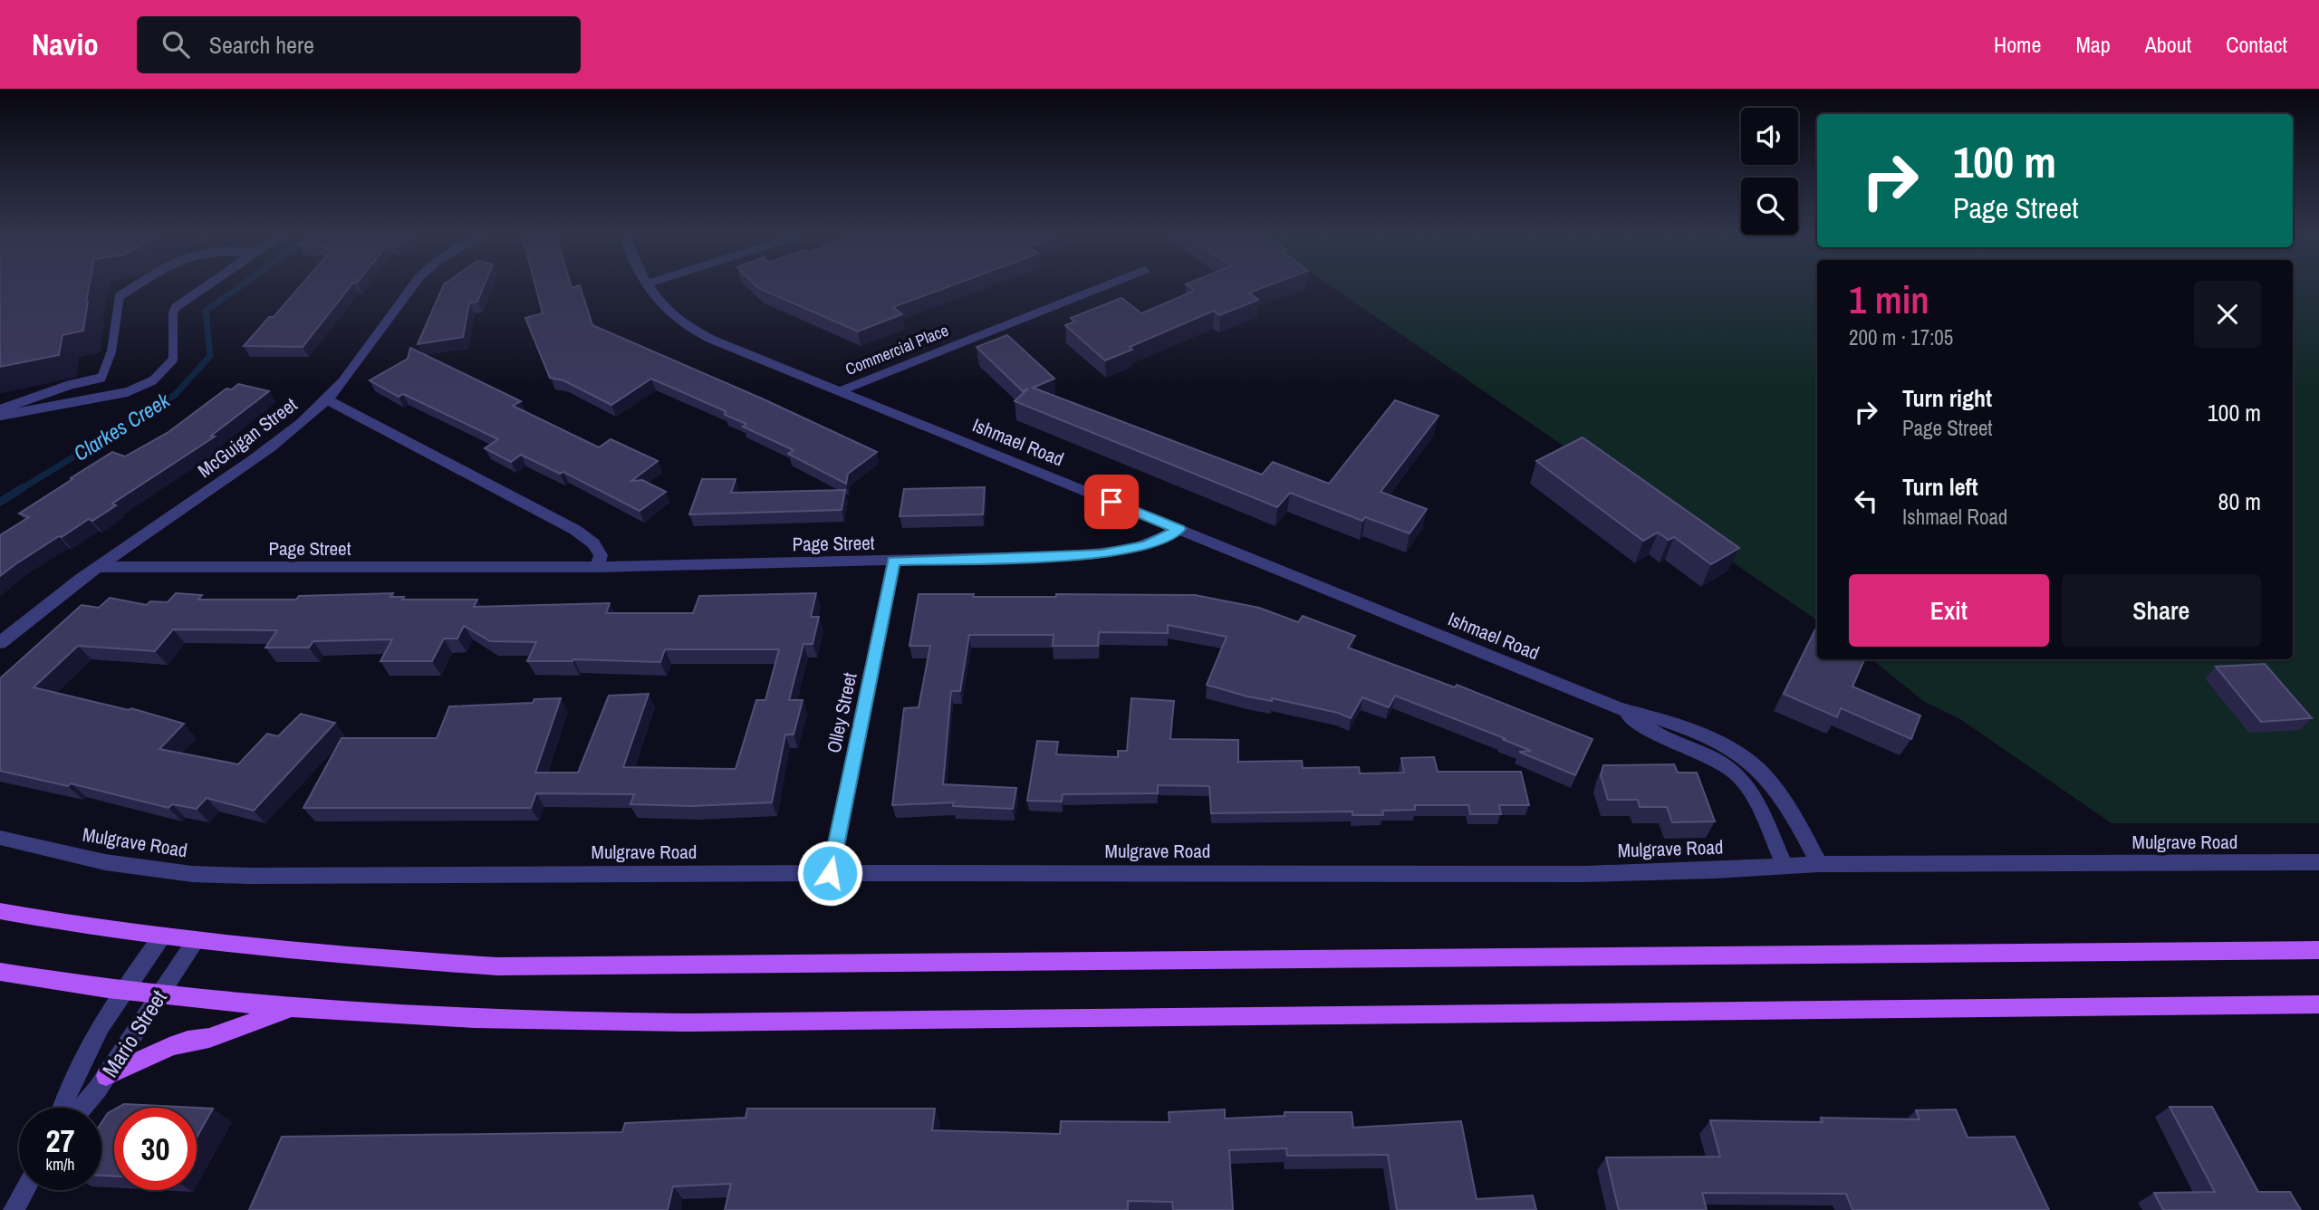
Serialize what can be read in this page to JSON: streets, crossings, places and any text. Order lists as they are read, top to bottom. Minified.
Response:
{"streets":{"street":["Commercial Place","McGuigan Street","Ishmael Road","Page Street","Olley Street","Mulgrave Road","Mario Street"]},"crossings":[["Commercial Place","Ishmael Road"],["McGuigan Street","Page Street"],["Ishmael Road","Page Street"],["Ishmael Road","Mulgrave Road"],["Page Street","Olley Street"],["Olley Street","Mulgrave Road"]],"water":["Clarkes Creek"],"page":{"header":"Navio","search":"Search here","nav":["Home","Map","About","Contact"],"turn":["100 m","Page Street"],"heading":["1 min","200 m · 17:05"],"list":[{"name":"Turn right","note":"Page Street","value":"100 m"},{"name":"Turn left","note":"Ishmael Road","value":"80 m"}],"buttons":["Exit","Share"],"speed":"27 km/h","limit":"30"}}
